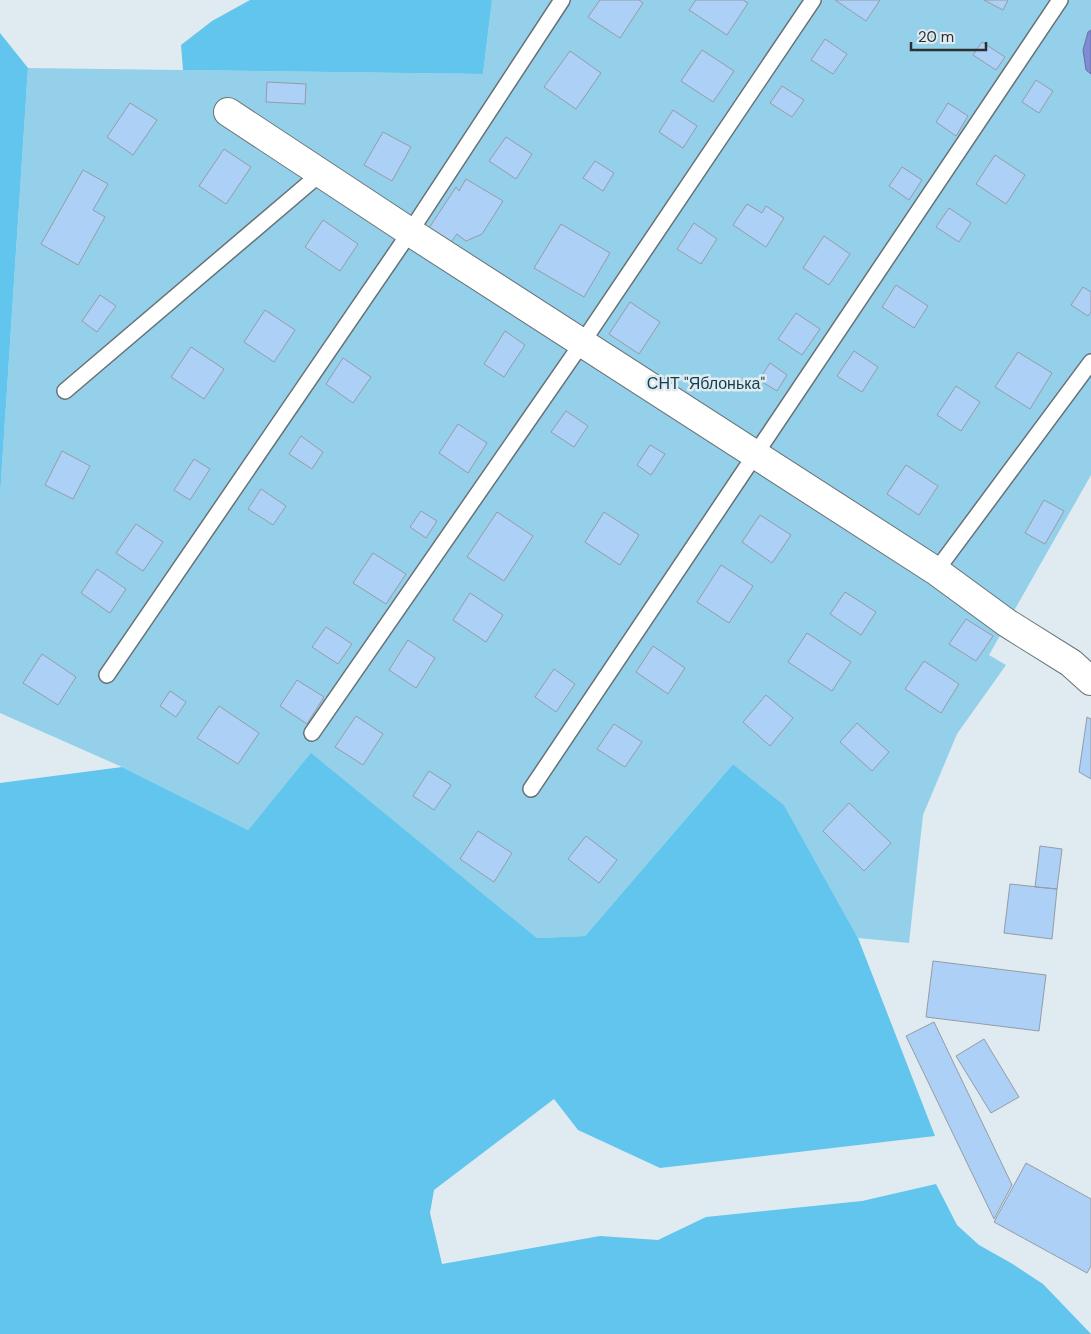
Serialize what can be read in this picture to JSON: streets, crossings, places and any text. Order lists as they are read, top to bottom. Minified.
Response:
{"parks":["СНТ \"Яблонька\""],"scale_bar":"20 m"}
